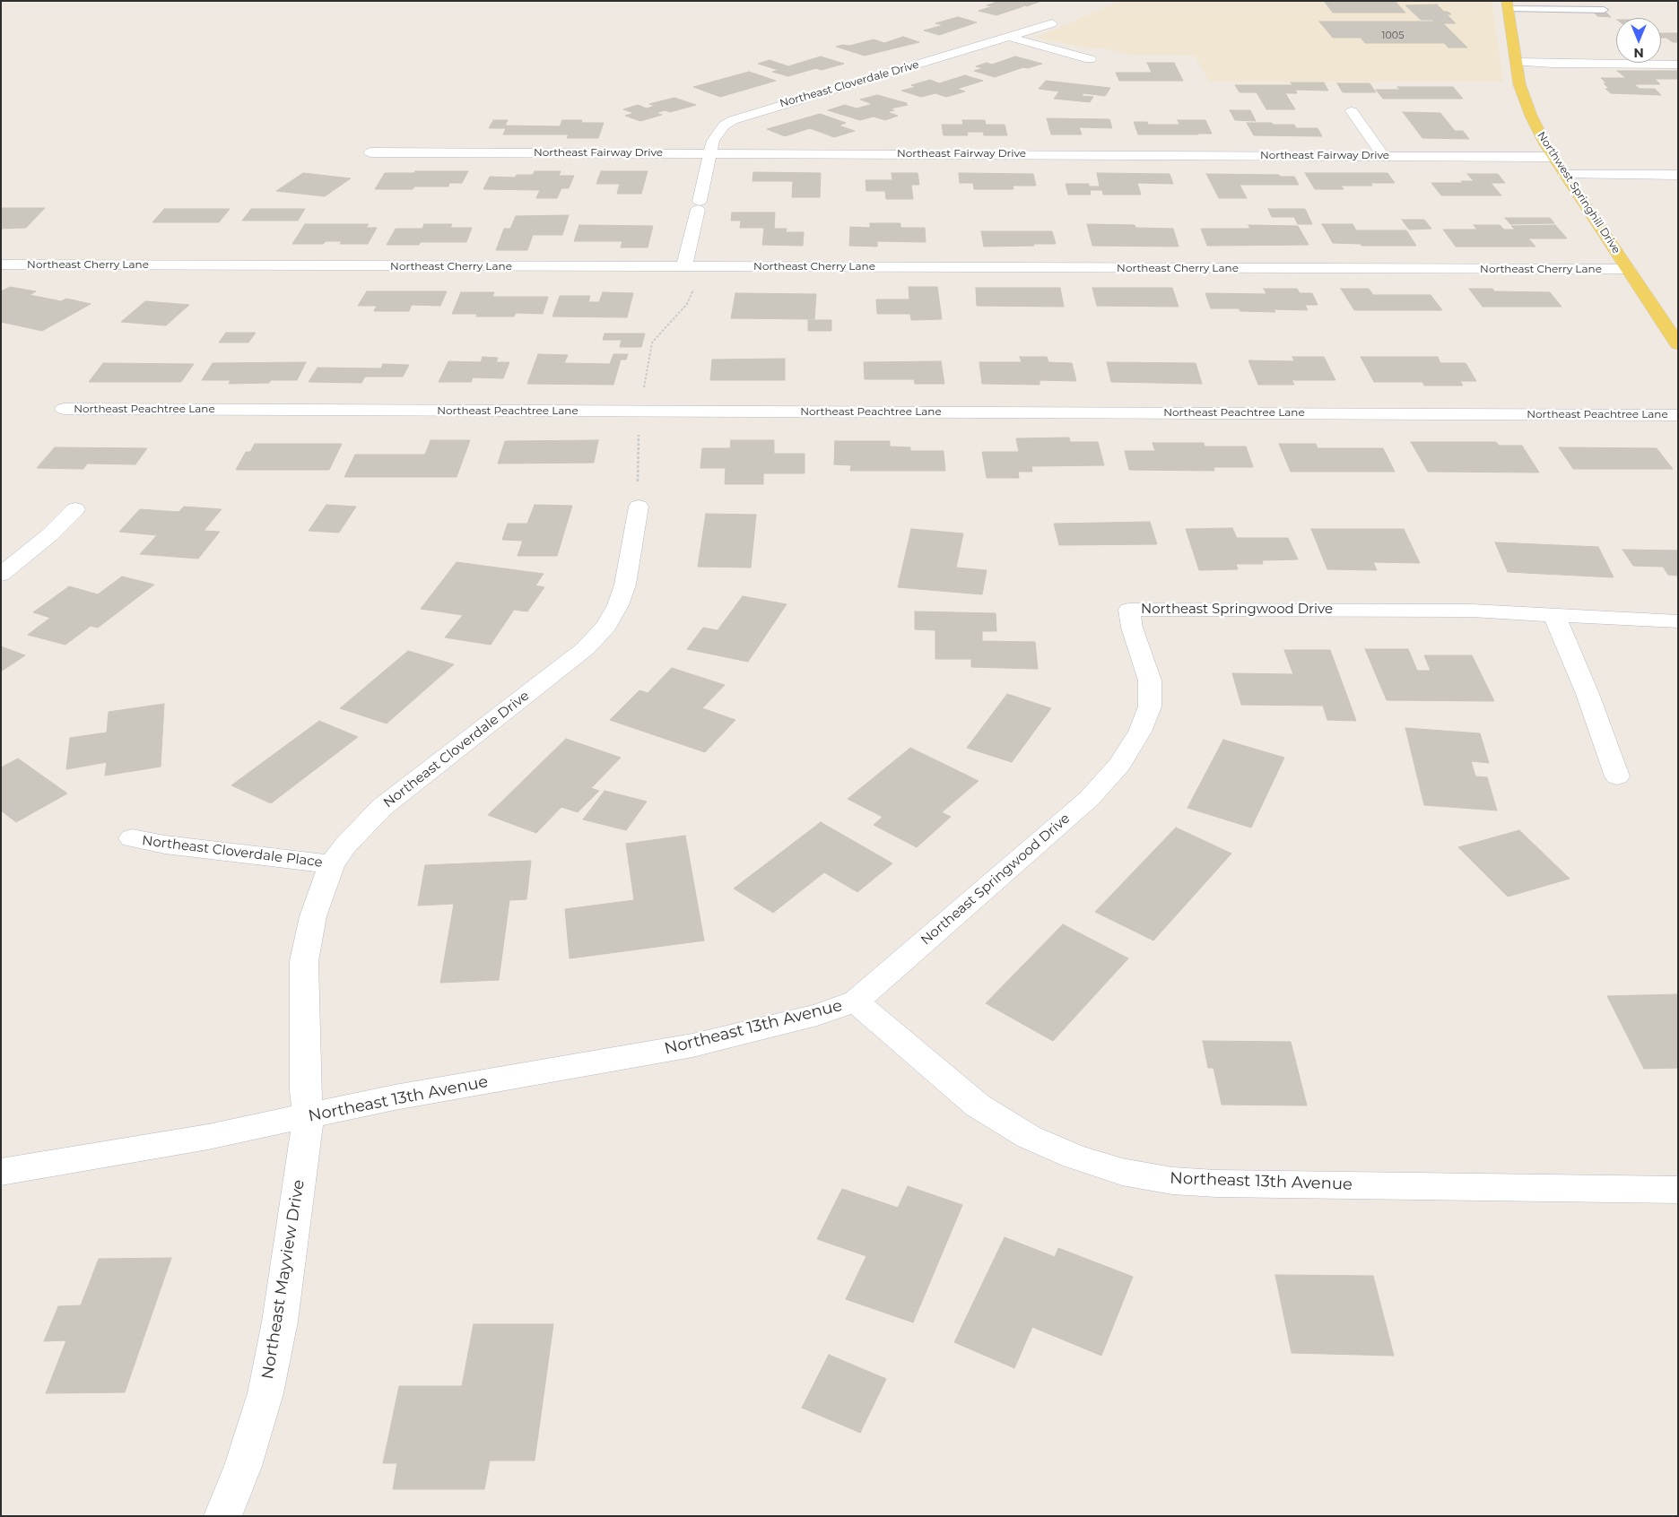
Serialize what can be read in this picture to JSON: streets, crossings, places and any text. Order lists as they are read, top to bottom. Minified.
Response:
{"streets":{"main road":["Northwest Springhill Drive"],"street":["Northeast Cloverdale Drive","Northeast Fairway Drive","Northeast Cherry Lane","Northeast Peachtree Lane","Northeast Springwood Drive","Northeast Cloverdale Place","Northeast 13th Avenue","Northeast Mayview Drive"]},"crossings":[["Northeast Cloverdale Drive","Northeast Fairway Drive"],["Northeast Cloverdale Drive","Northeast Cherry Lane"],["Northeast Cloverdale Drive","Northeast Cloverdale Place"],["Northeast Cloverdale Drive","Northeast 13th Avenue"],["Northeast Cloverdale Drive","Northeast Mayview Drive"],["Northeast Fairway Drive","Northwest Springhill Drive"],["Northwest Springhill Drive","Northeast Cherry Lane"],["Northeast Springwood Drive","Northeast 13th Avenue"],["Northeast 13th Avenue","Northeast Mayview Drive"]],"house_numbers":["1005"],"north":"bottom"}
